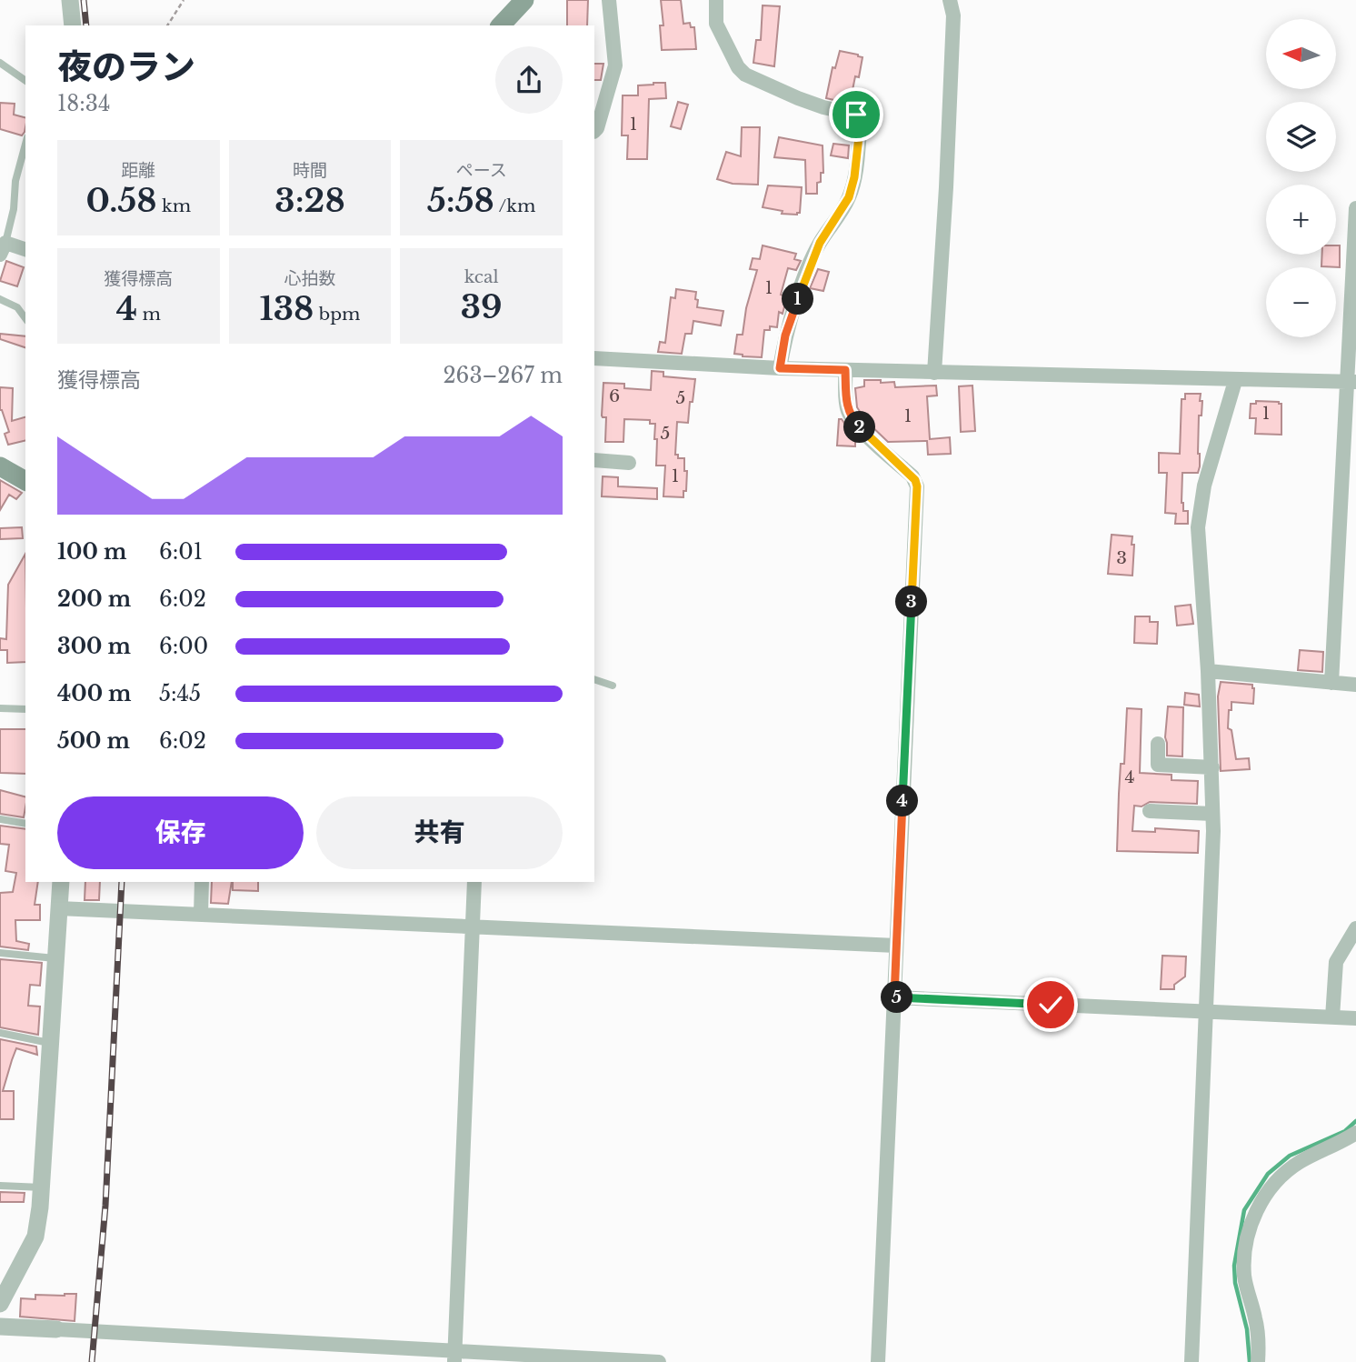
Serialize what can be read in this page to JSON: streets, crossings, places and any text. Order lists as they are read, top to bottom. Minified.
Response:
{"house_numbers":["1","1","6","5","1","1","5","1","3","4"],"north":"left","page":{"map_buttons":["+","−"],"heading":["夜のラン","18:34"],"stats":[["距離","0.58 km"],["時間","3:28"],["ペース","5:58 /km"],["獲得標高","4 m"],["心拍数","138 bpm"],["kcal","39"]],"pins":["1","2","3","4","5"],"chart":["獲得標高","263–267 m"],"list":[{"name":"100 m","note":"6:01"},{"name":"200 m","note":"6:02"},{"name":"300 m","note":"6:00"},{"name":"400 m","note":"5:45"},{"name":"500 m","note":"6:02"}],"buttons":["保存","共有"]}}
